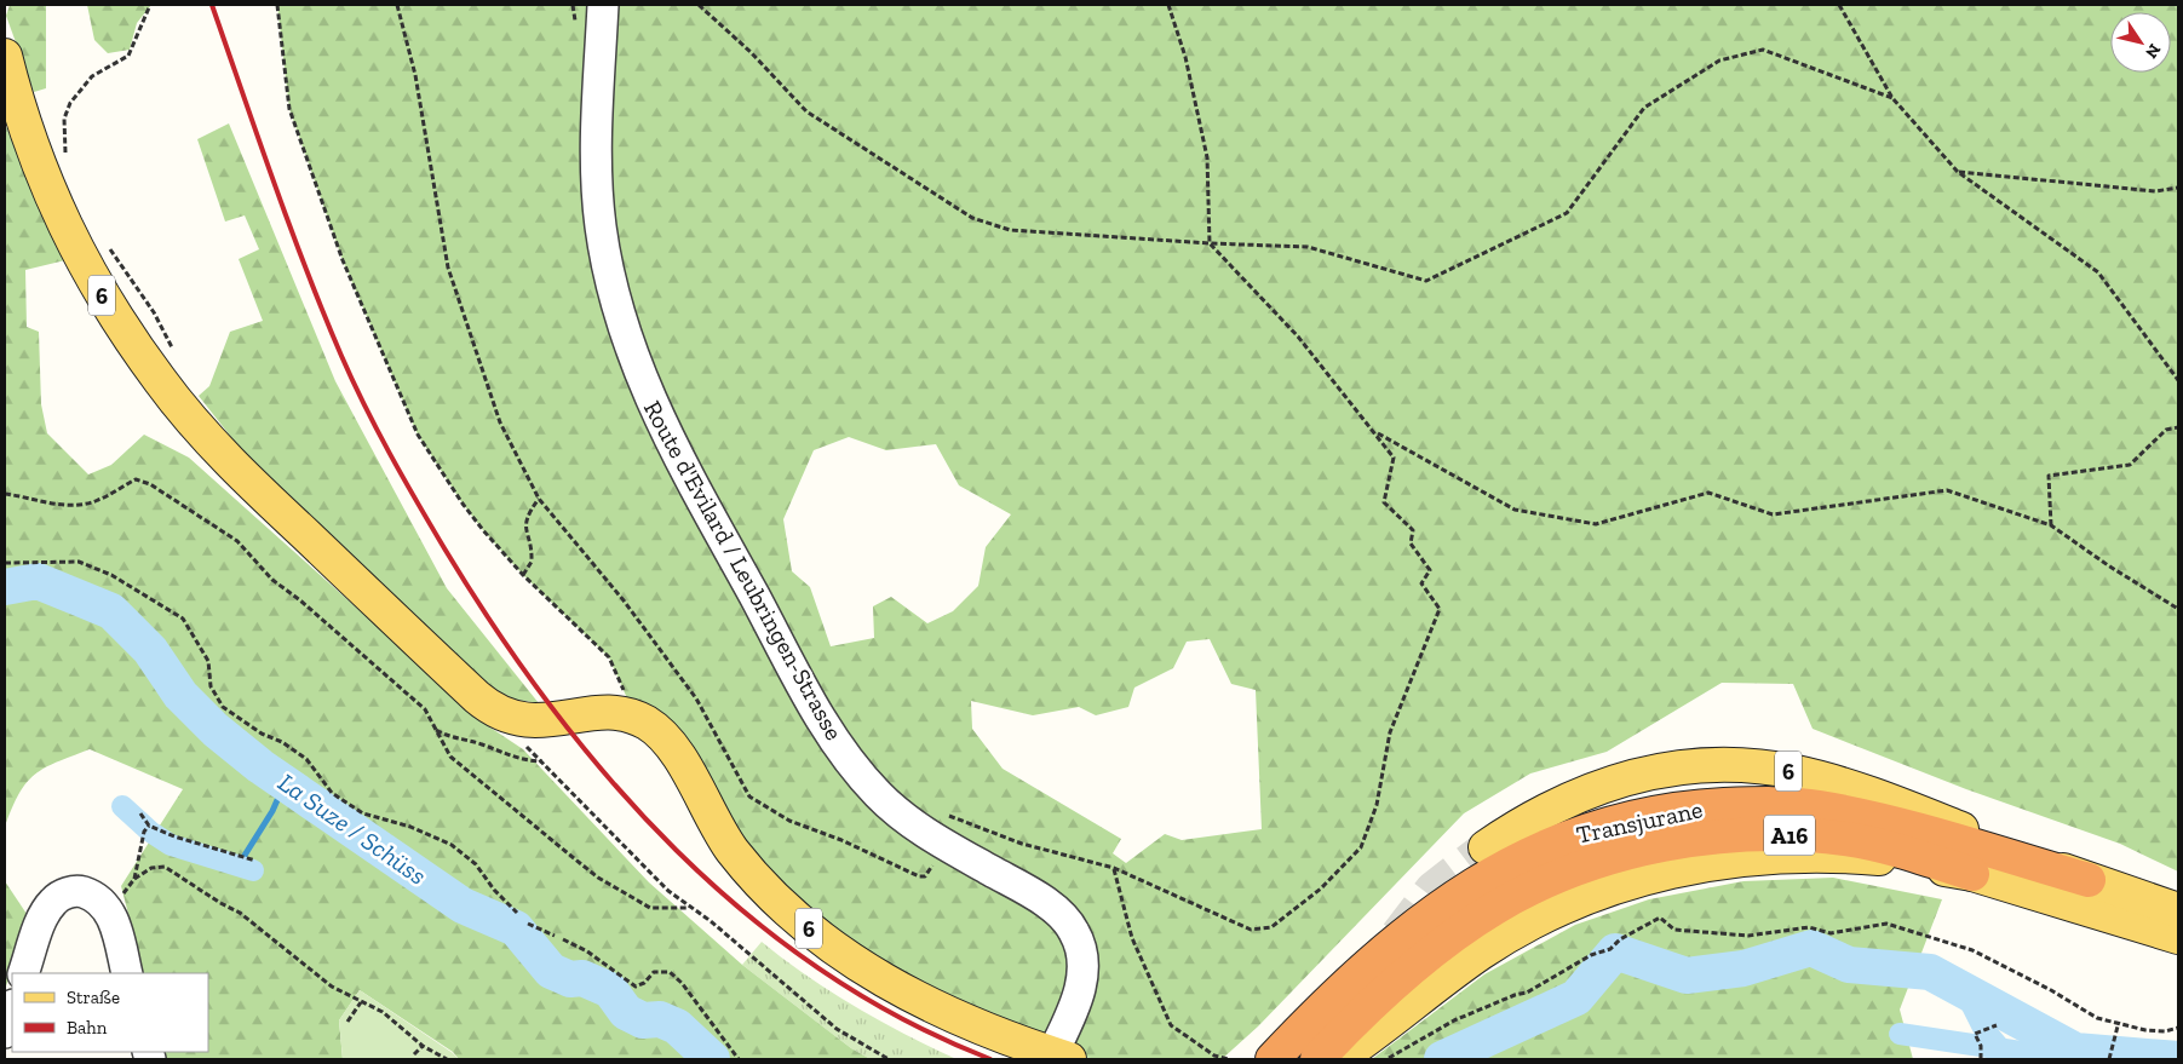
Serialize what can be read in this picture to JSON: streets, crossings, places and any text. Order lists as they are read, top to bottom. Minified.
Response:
{"streets":{"highway":["Transjurane","A16"],"main road":["6"],"street":["Route d'Evilard / Leubringen-Strasse"]},"crossings":[["6","Route d'Evilard / Leubringen-Strasse"],["6","Transjurane"]],"water":["La Suze / Schüss"],"legend":["Straße","Bahn"],"north":"bottom right"}
